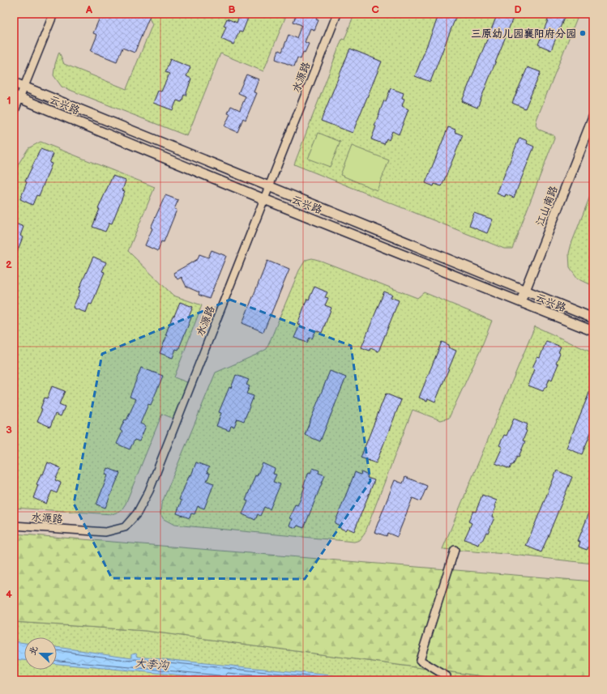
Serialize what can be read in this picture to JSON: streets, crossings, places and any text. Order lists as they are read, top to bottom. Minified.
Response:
{"streets":{"street":["水源路","云兴路","江山南路"]},"crossings":[["水源路","云兴路"],["云兴路","江山南路"]],"water":["大李沟"],"places":["三原幼儿园襄阳府分园"],"north":"left","grid":{"columns":["A","B","C","D"],"rows":["1","2","3","4"]}}
